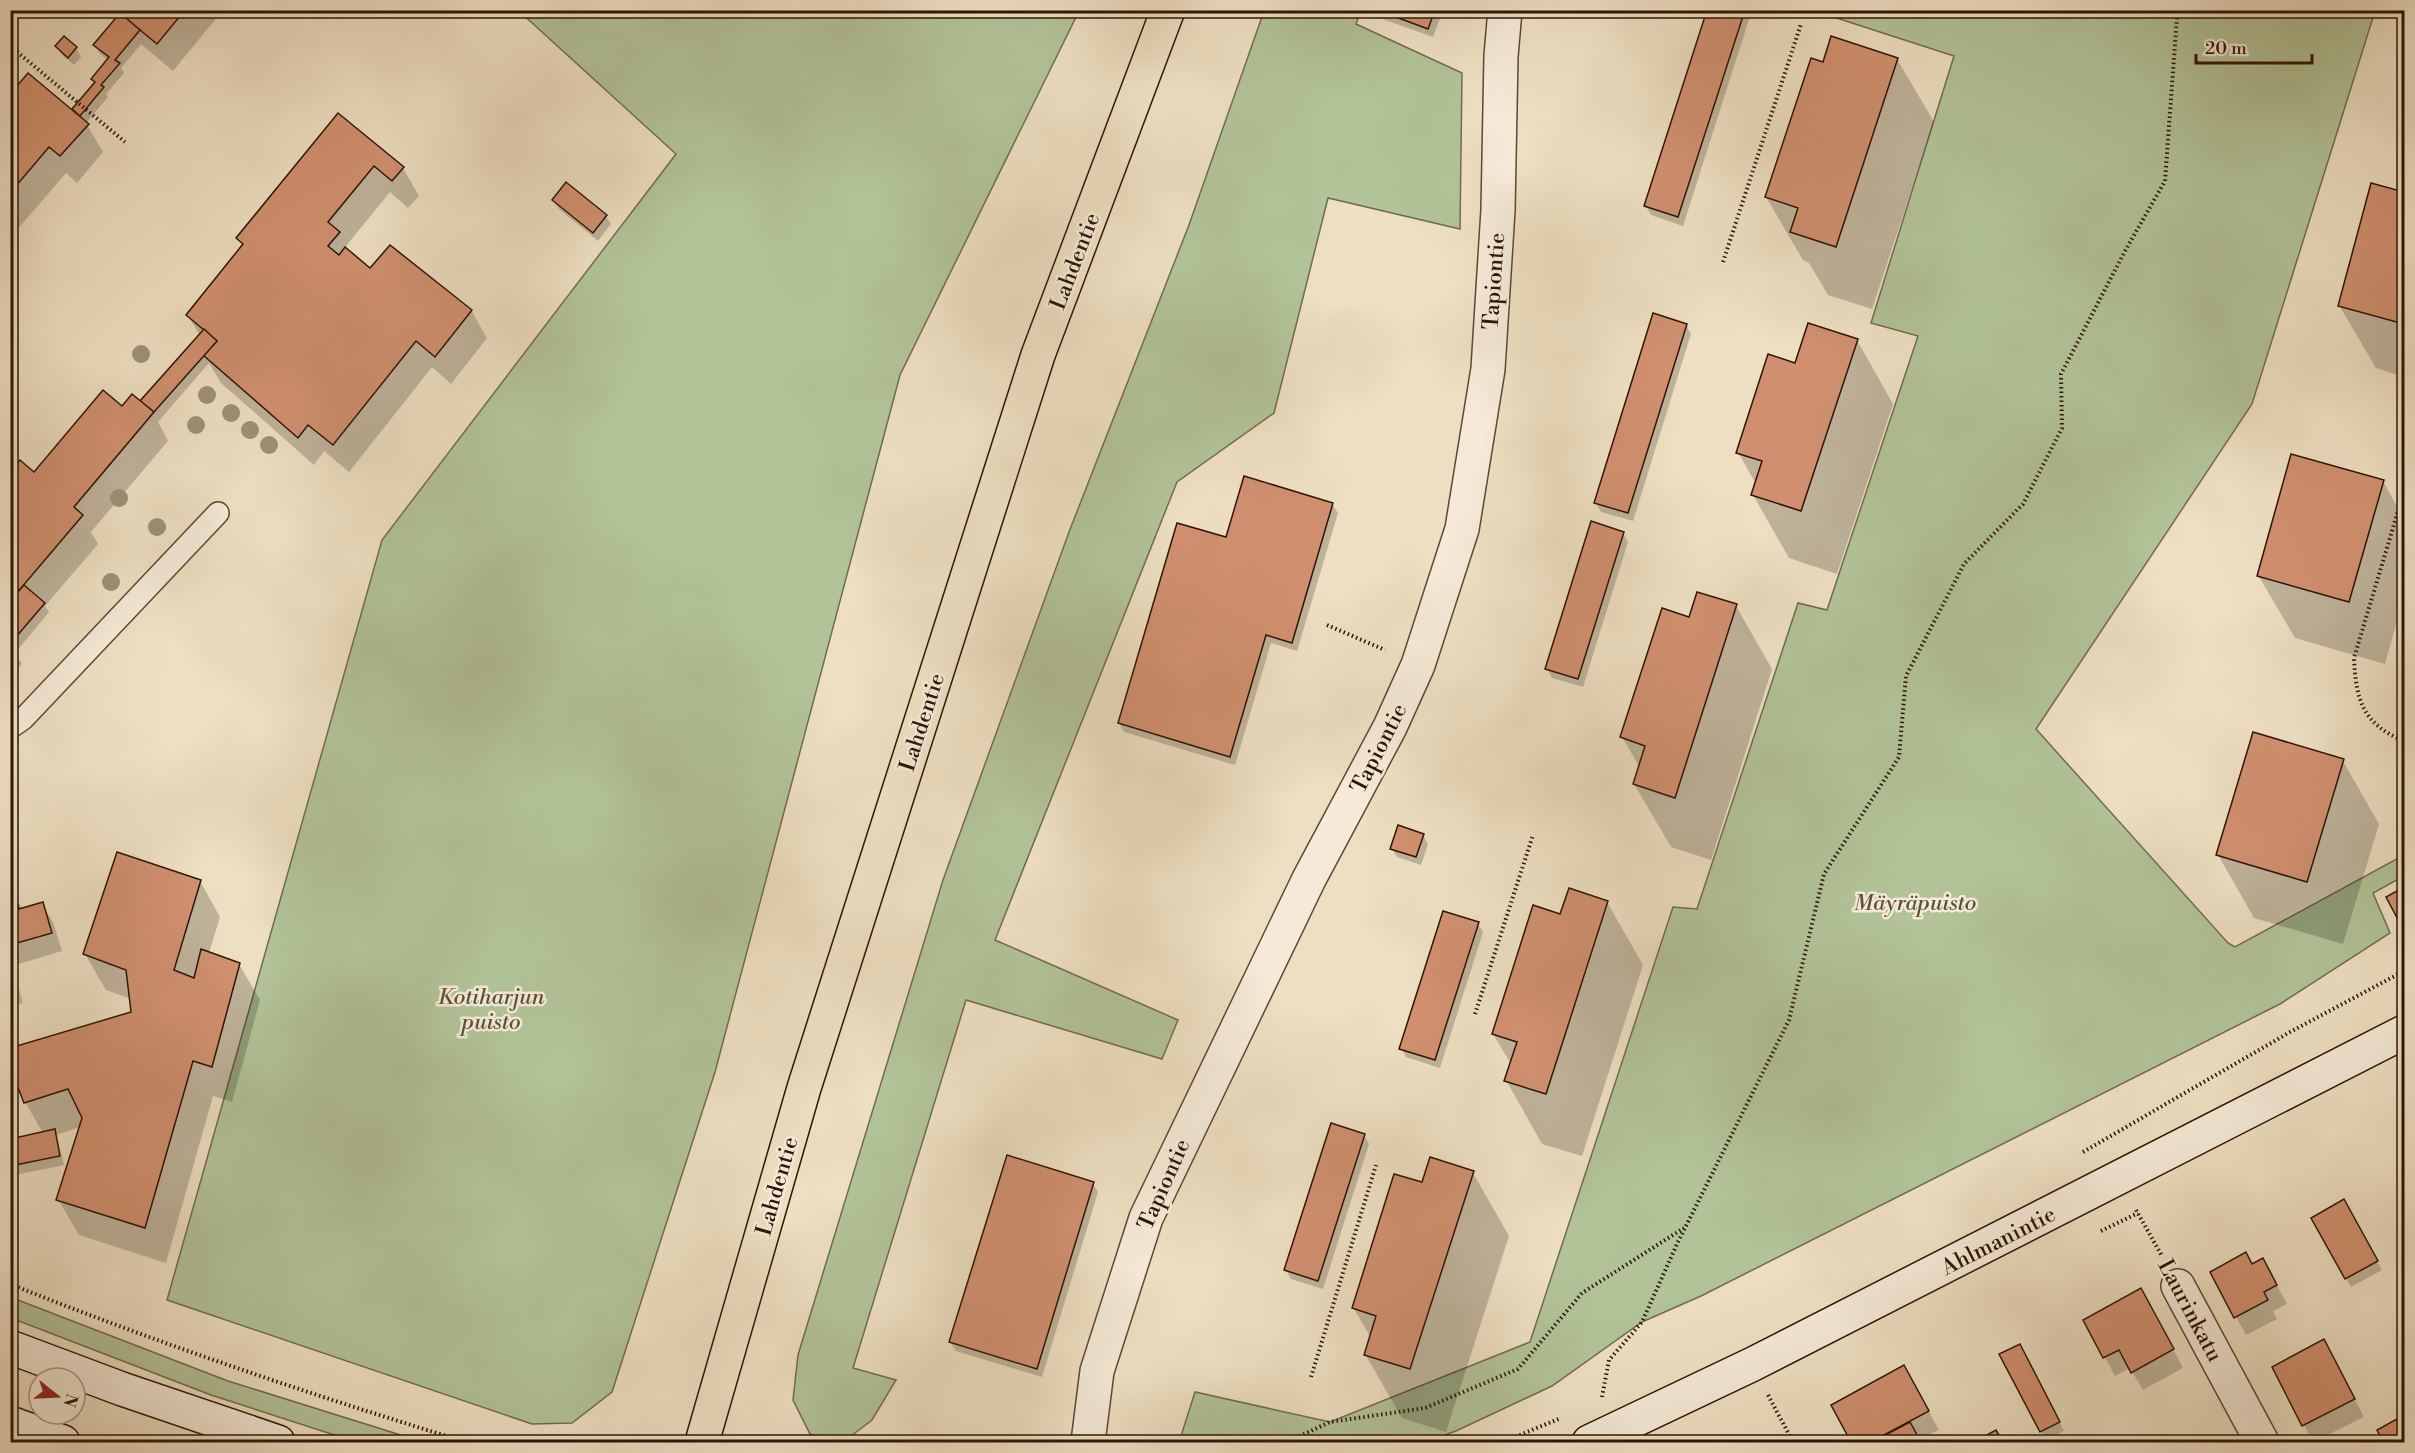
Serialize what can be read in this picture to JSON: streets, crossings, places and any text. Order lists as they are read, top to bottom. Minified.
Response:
{"streets":{"highway":["Lahdentie"],"street":["Tapiontie","Ahlmanintie","Laurinkatu"]},"crossings":[["Ahlmanintie","Laurinkatu"]],"parks":["Mäyräpuisto","Kotiharjun puisto"],"scale_bar":"20 m","north":"right"}
